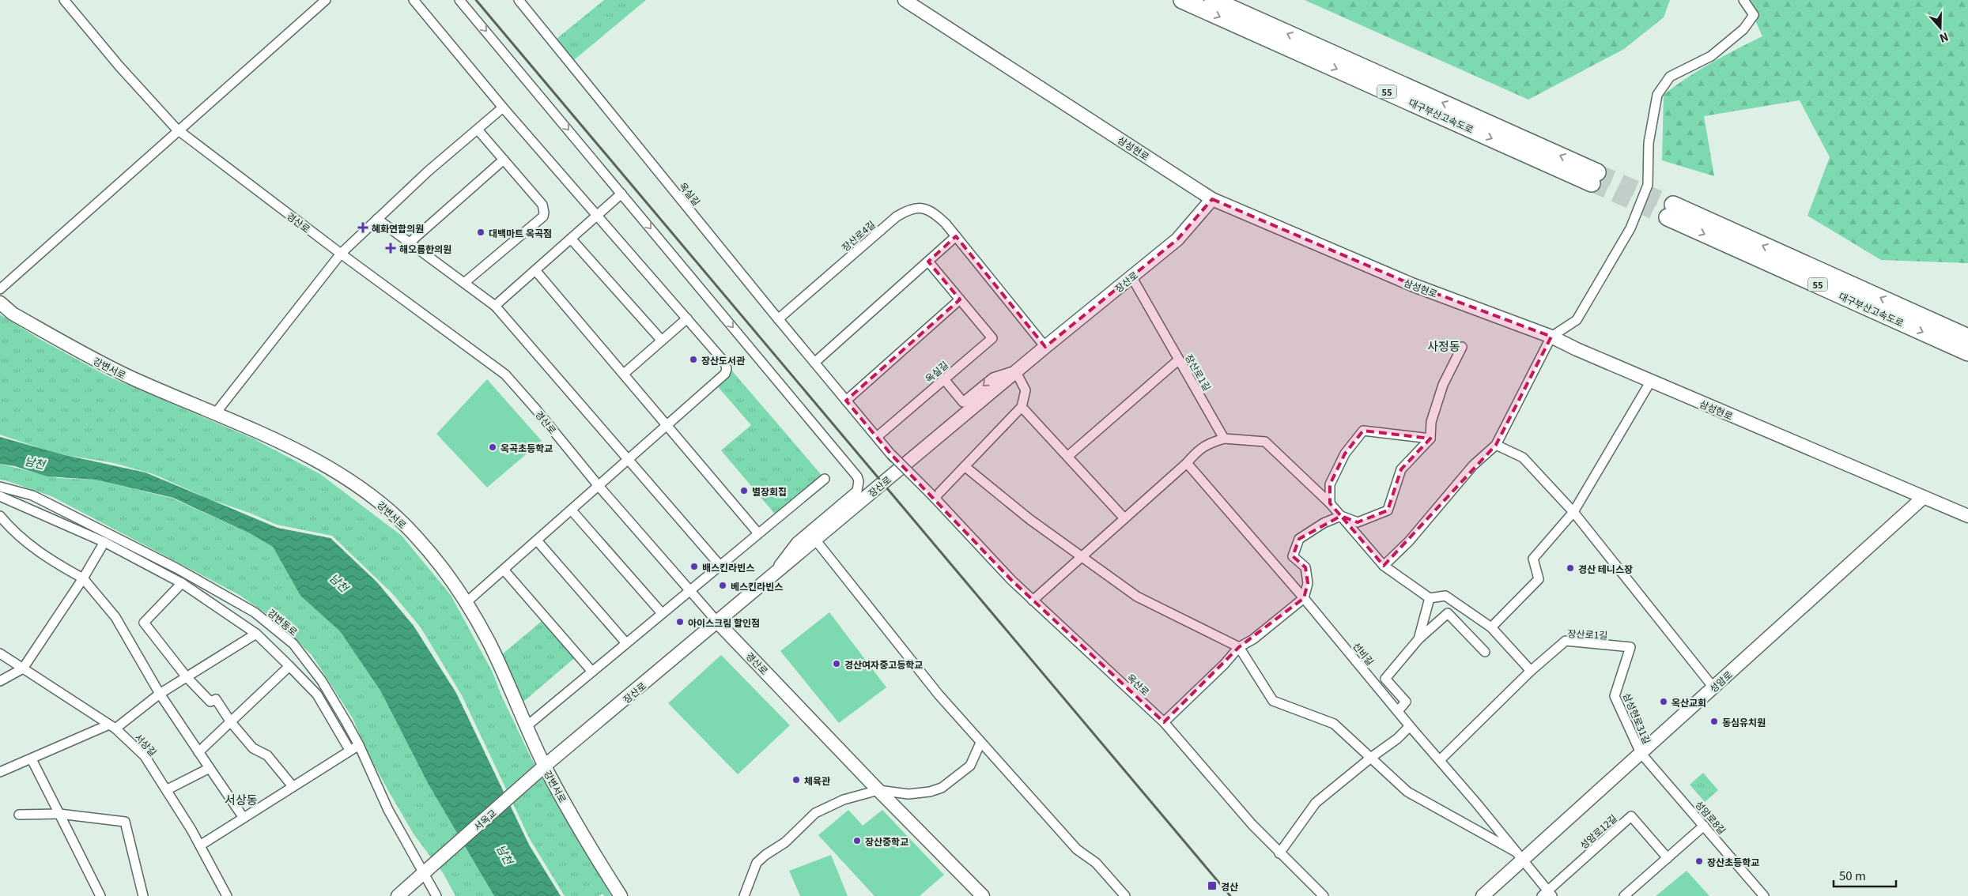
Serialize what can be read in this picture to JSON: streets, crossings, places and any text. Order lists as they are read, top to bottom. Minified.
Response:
{"streets":{"highway":["55","대구부산고속도로"],"street":["삼성현로","옥실길","경산로","장산로4길","장산로","강변서로","장산로1길","강변동로","선비길","성암로","옥산로","삼성현로31길","서상길","성암로8길","서옥교","성암로12길"]},"crossings":[["삼성현로","장산로"],["삼성현로","성암로"],["옥실길","장산로4길"],["옥실길","옥산로"],["경산로","장산로"],["장산로4길","장산로"],["장산로","강변서로"],["장산로","장산로1길"],["장산로","서옥교"],["강변서로","서옥교"],["장산로1길","선비길"],["장산로1길","삼성현로31길"],["강변동로","서옥교"],["선비길","성암로"],["선비길","성암로12길"],["성암로","삼성현로31길"],["성암로","성암로8길"],["성암로","성암로12길"],["삼성현로31길","성암로8길"]],"districts":["사정동","서상동"],"water":["남천"],"places":{"health":["혜화연합의원","해오름한의원"],"other":["대백마트 옥곡점","장산도서관","옥곡초등학교","별장회집","배스킨라빈스","경산 테니스장","베스킨라빈스","아이스크림 할인점","경산여자중고등학교","옥산교회","동심유치원","체육관","장산중학교","장산초등학교"],"transit":["경산"]},"scale_bar":"50 m","north":"bottom"}
